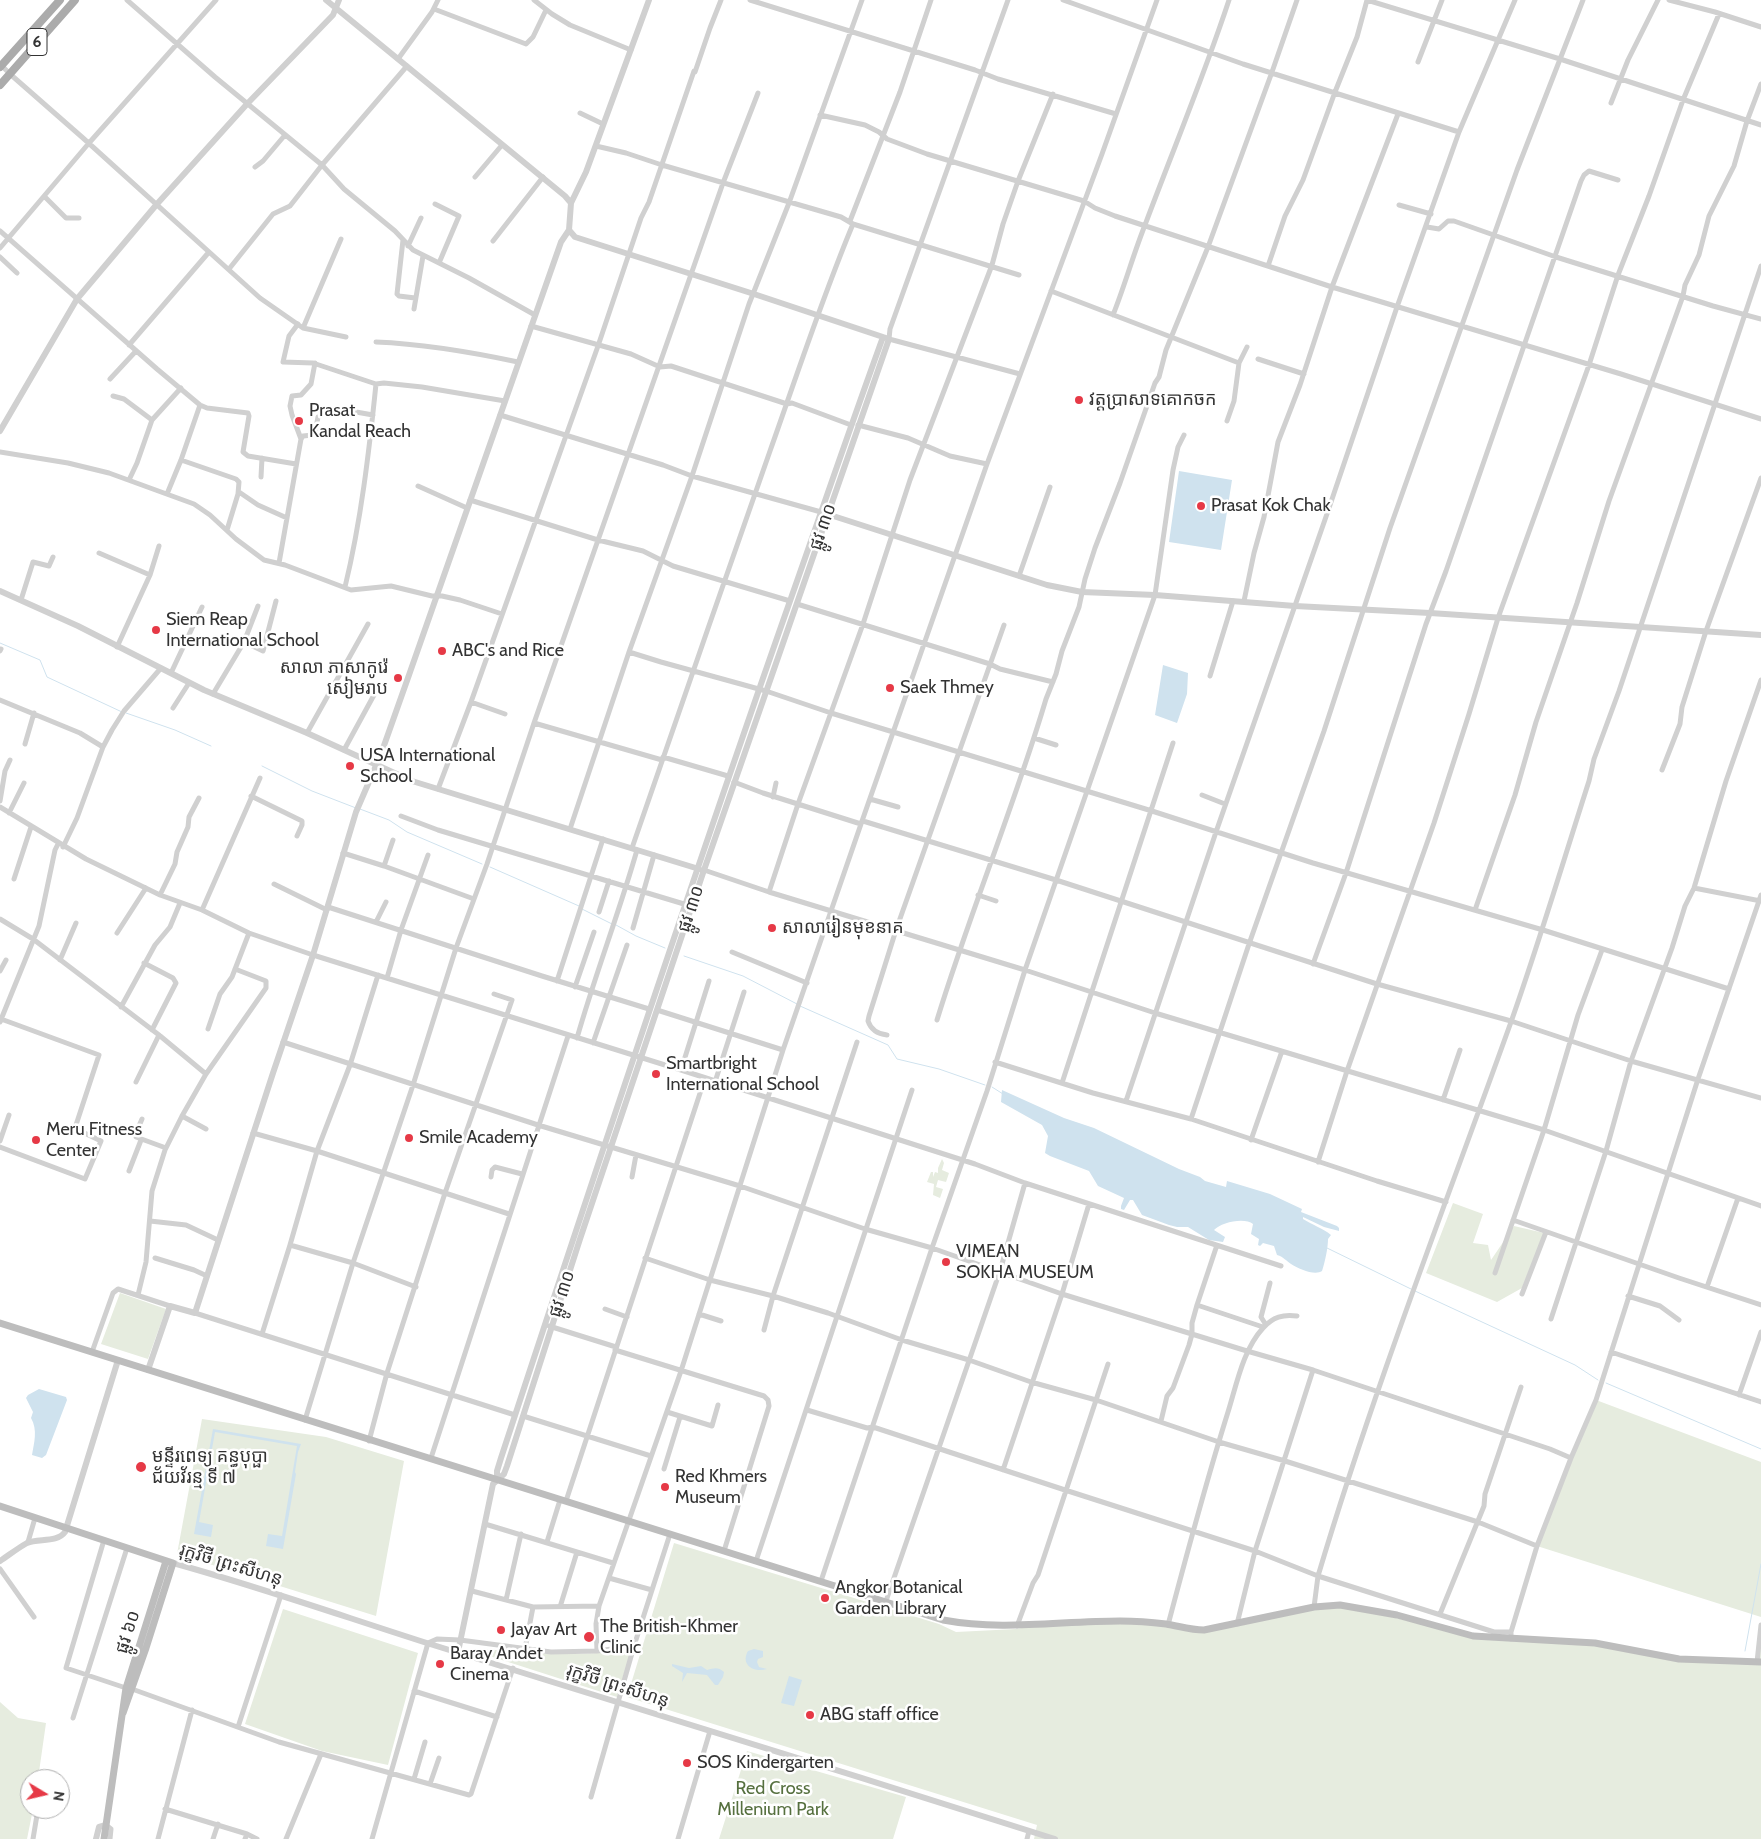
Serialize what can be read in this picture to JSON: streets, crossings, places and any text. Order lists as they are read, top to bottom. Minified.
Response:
{"streets":{"main road":["6","រុក្ខវិថី ព្រះសីហនុ","ផ្លូវ ៦០"],"street":["ផ្លូវ ៣០"]},"crossings":[["ផ្លូវ ៣០","រុក្ខវិថី ព្រះសីហនុ"],["រុក្ខវិថី ព្រះសីហនុ","ផ្លូវ ៦០"]],"parks":["Red Cross Millenium Park"],"places":["វត្តប្រាសាទគោកចក","Prasat Kandal Reach","Prasat Kok Chak","Siem Reap International School","ABC's and Rice","សាលា ភាសាកូរ៉េ សៀមរាប","Saek Thmey","USA International School","សាលារៀនមុខនាគ","Smartbright International School","Smile Academy","Meru Fitness Center","VIMEAN SOKHA MUSEUM","មន្ទីរពេទ្យ គន្ធបុប្ផា ជ័យវ័រន្ម ទី ៧","Red Khmers Museum","Angkor Botanical Garden Library","Jayav Art","The British-Khmer Clinic","Baray Andet Cinema","ABG staff office","SOS Kindergarten"],"north":"right"}
